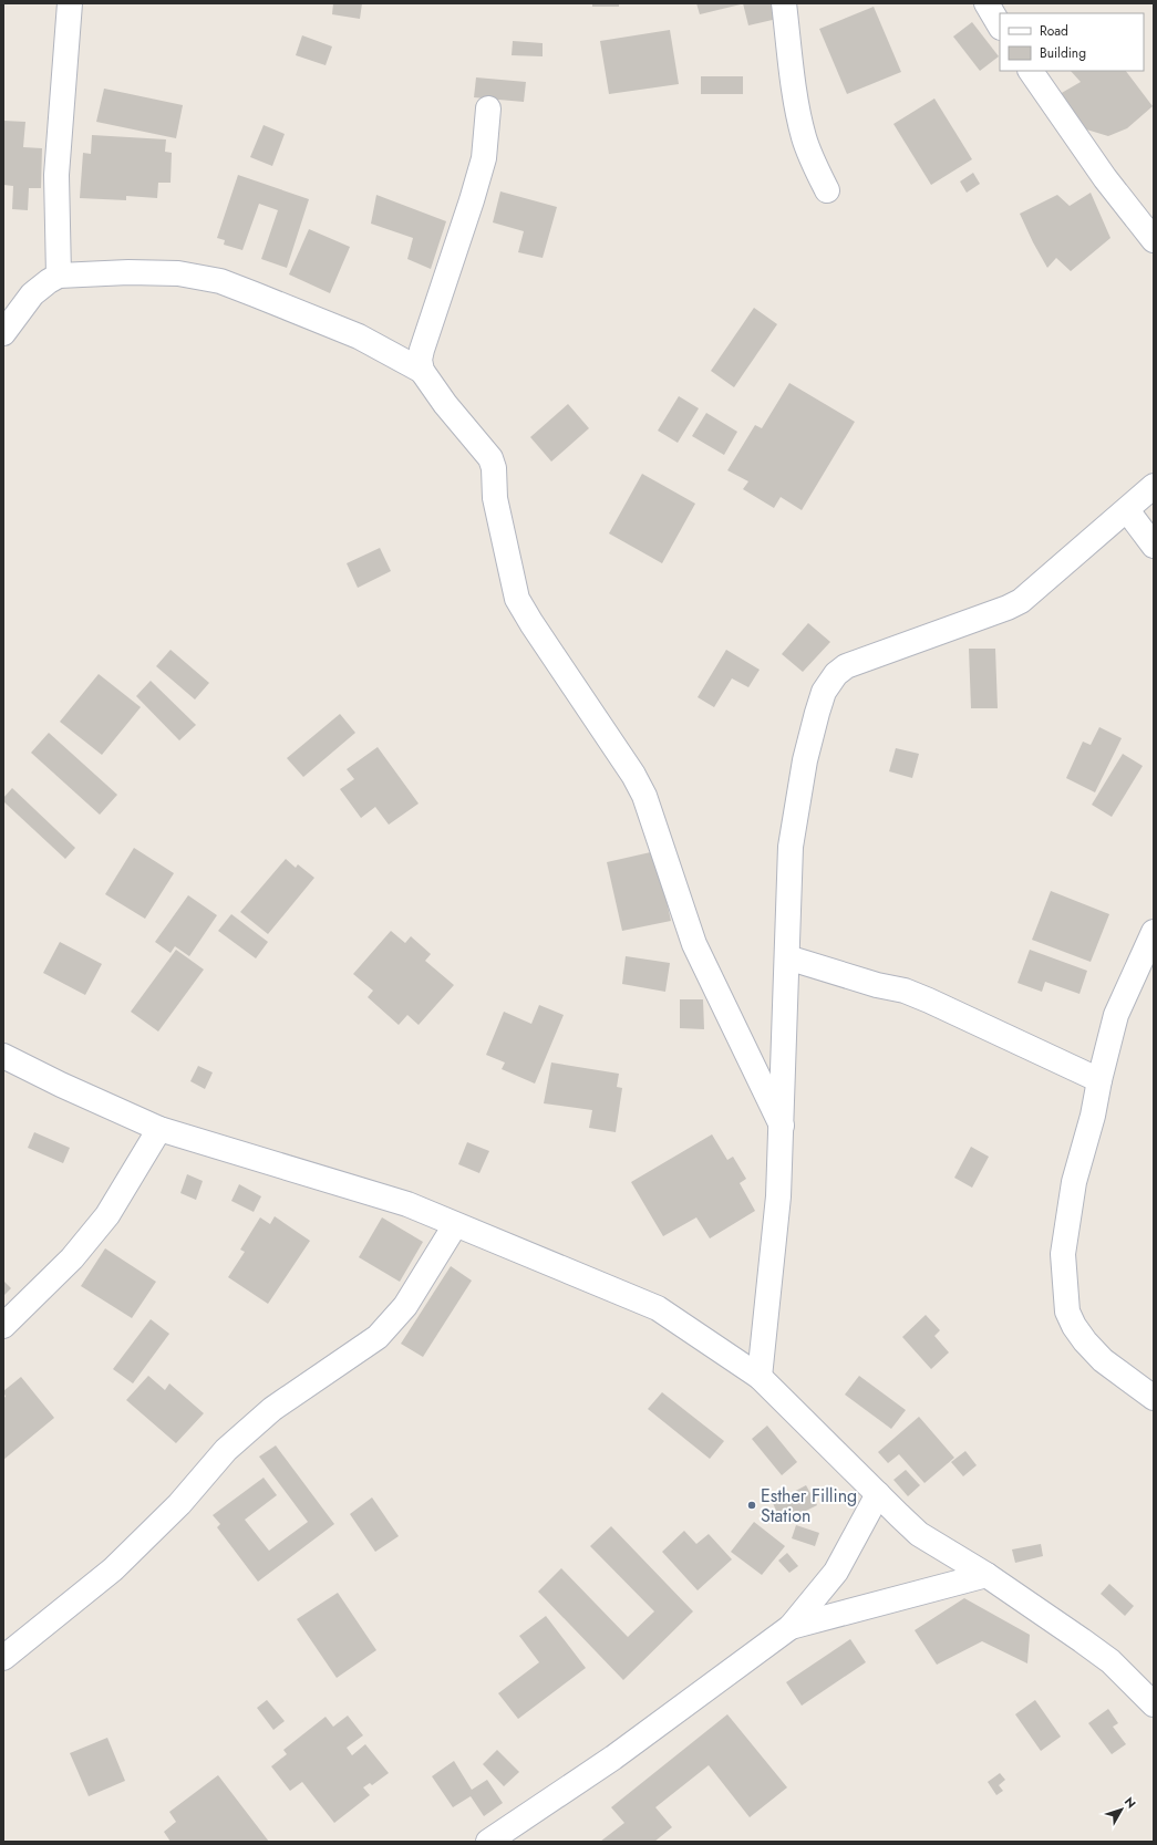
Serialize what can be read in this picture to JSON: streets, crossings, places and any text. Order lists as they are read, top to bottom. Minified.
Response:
{"places":["Esther Filling Station"],"legend":["Road","Building"],"north":"top right"}
